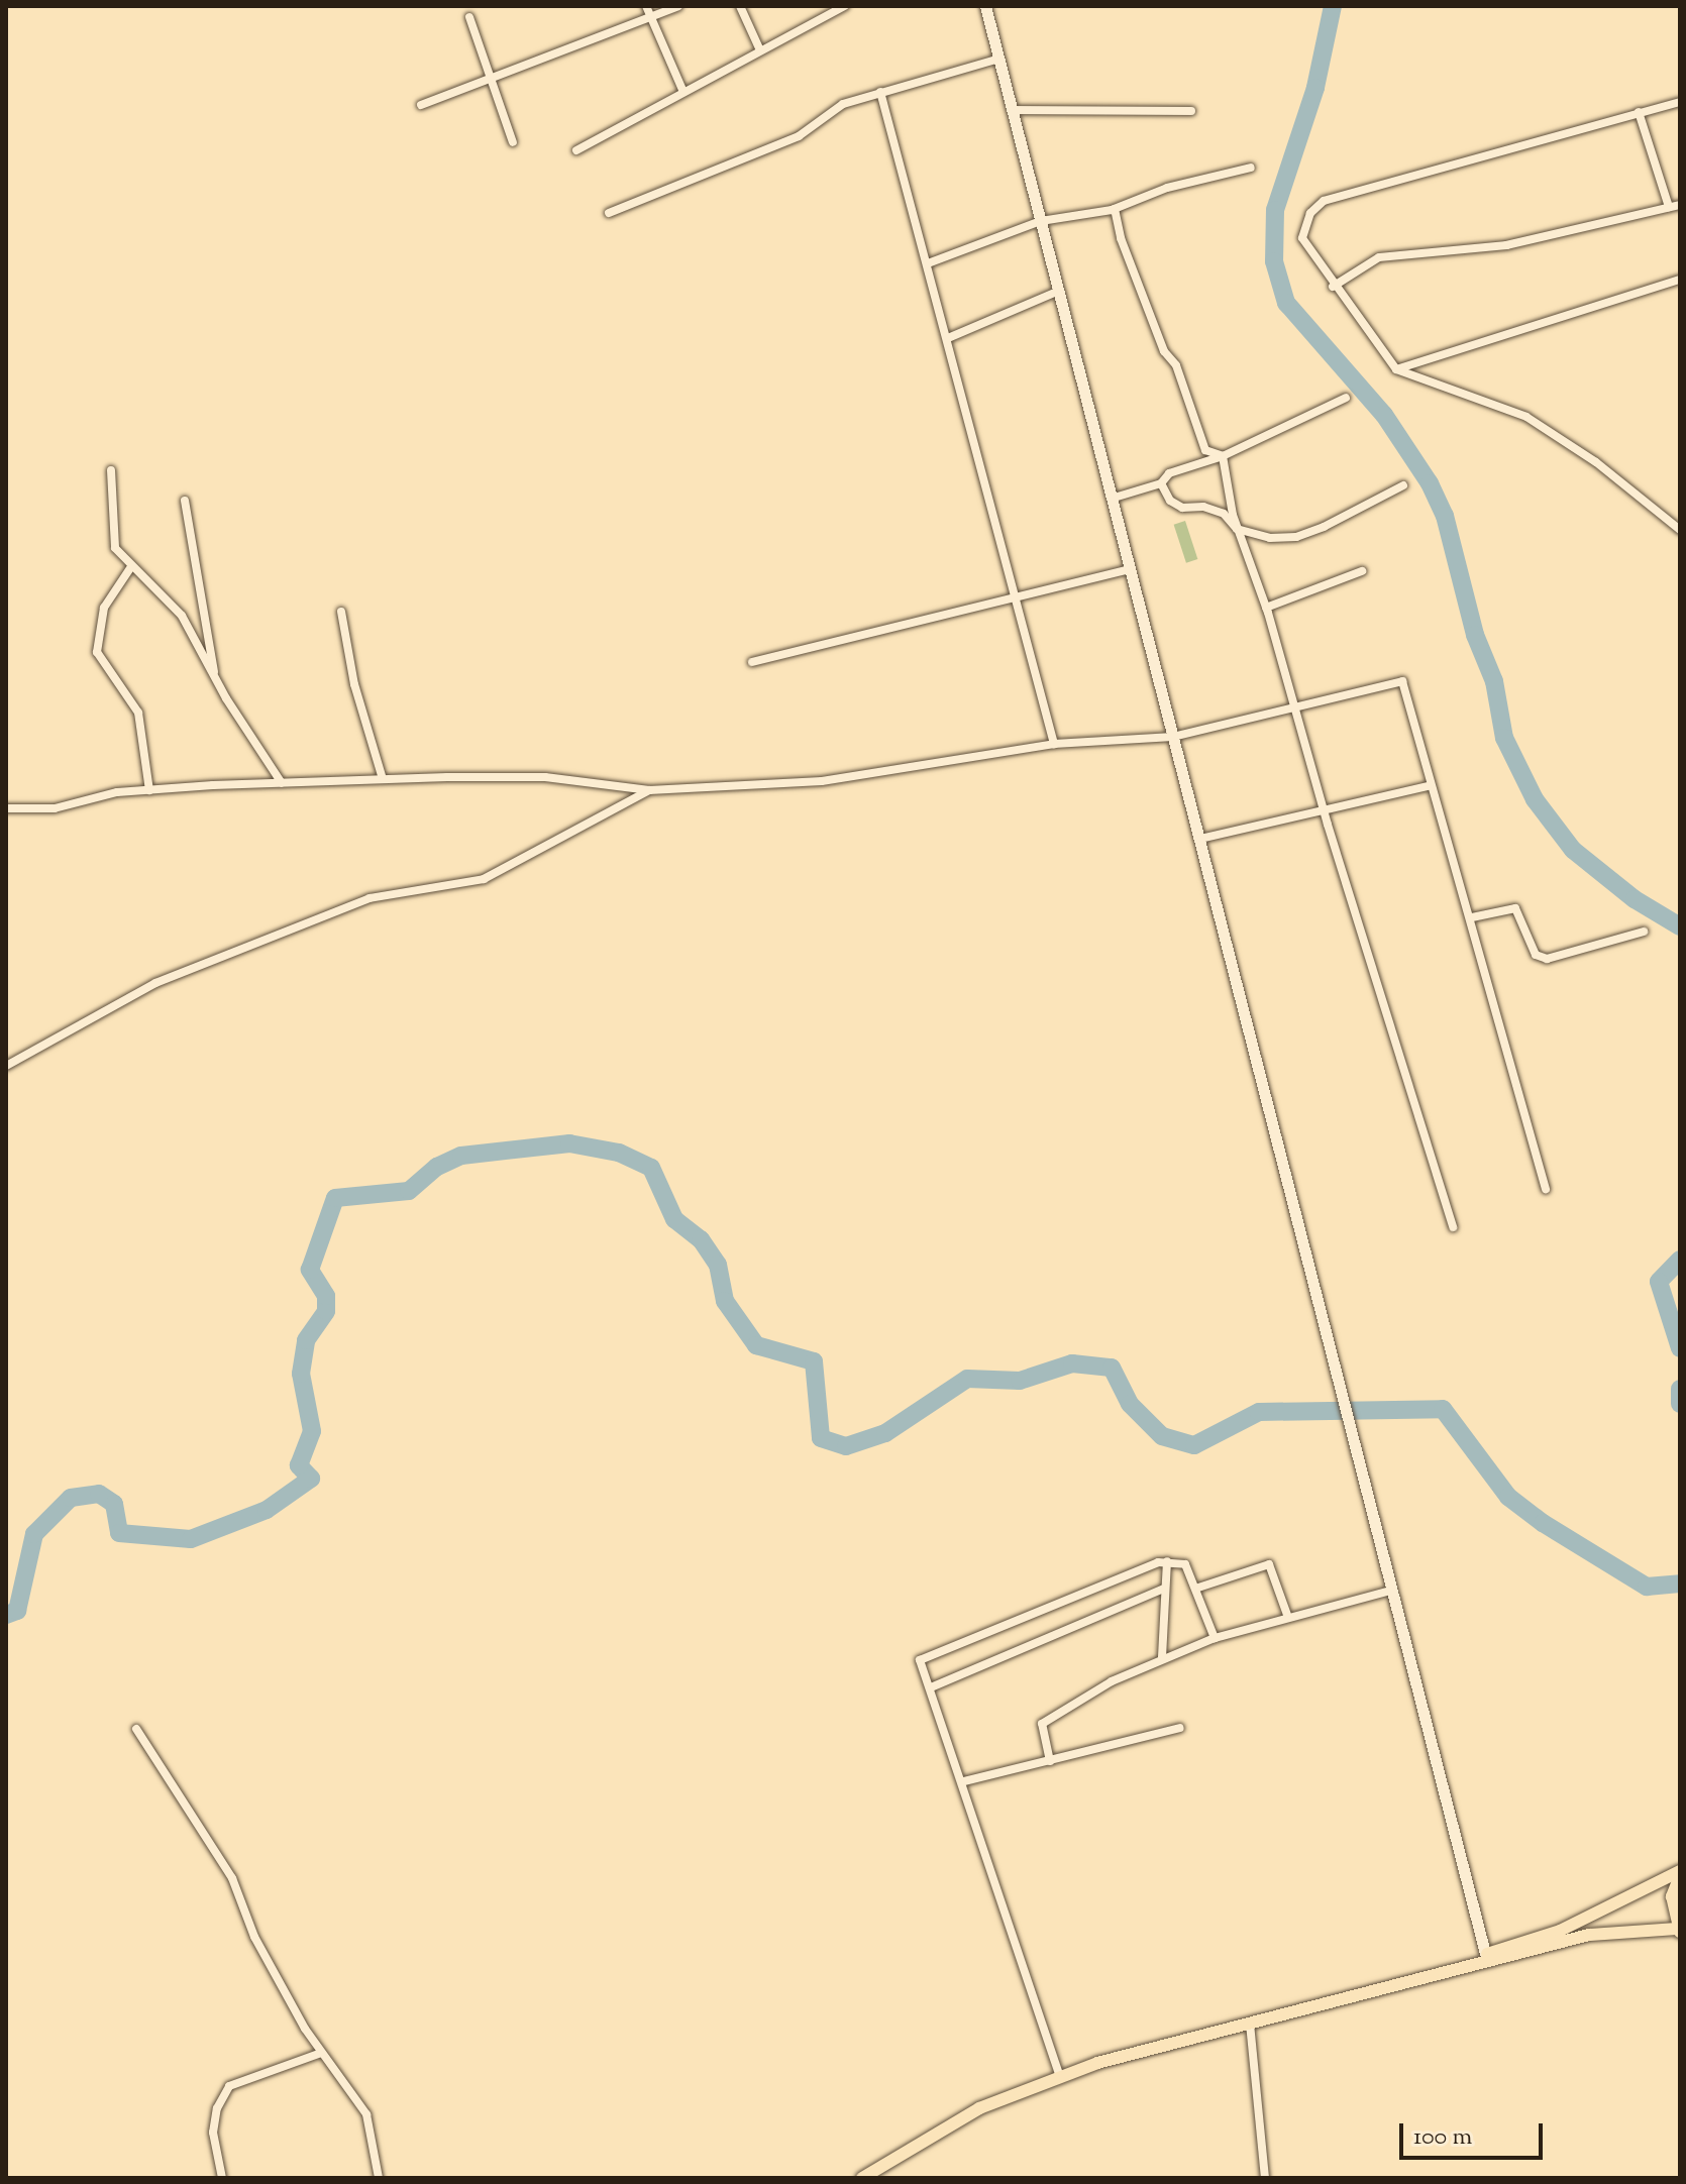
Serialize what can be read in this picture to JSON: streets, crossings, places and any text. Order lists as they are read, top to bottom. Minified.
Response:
{"scale_bar":"100 m"}
